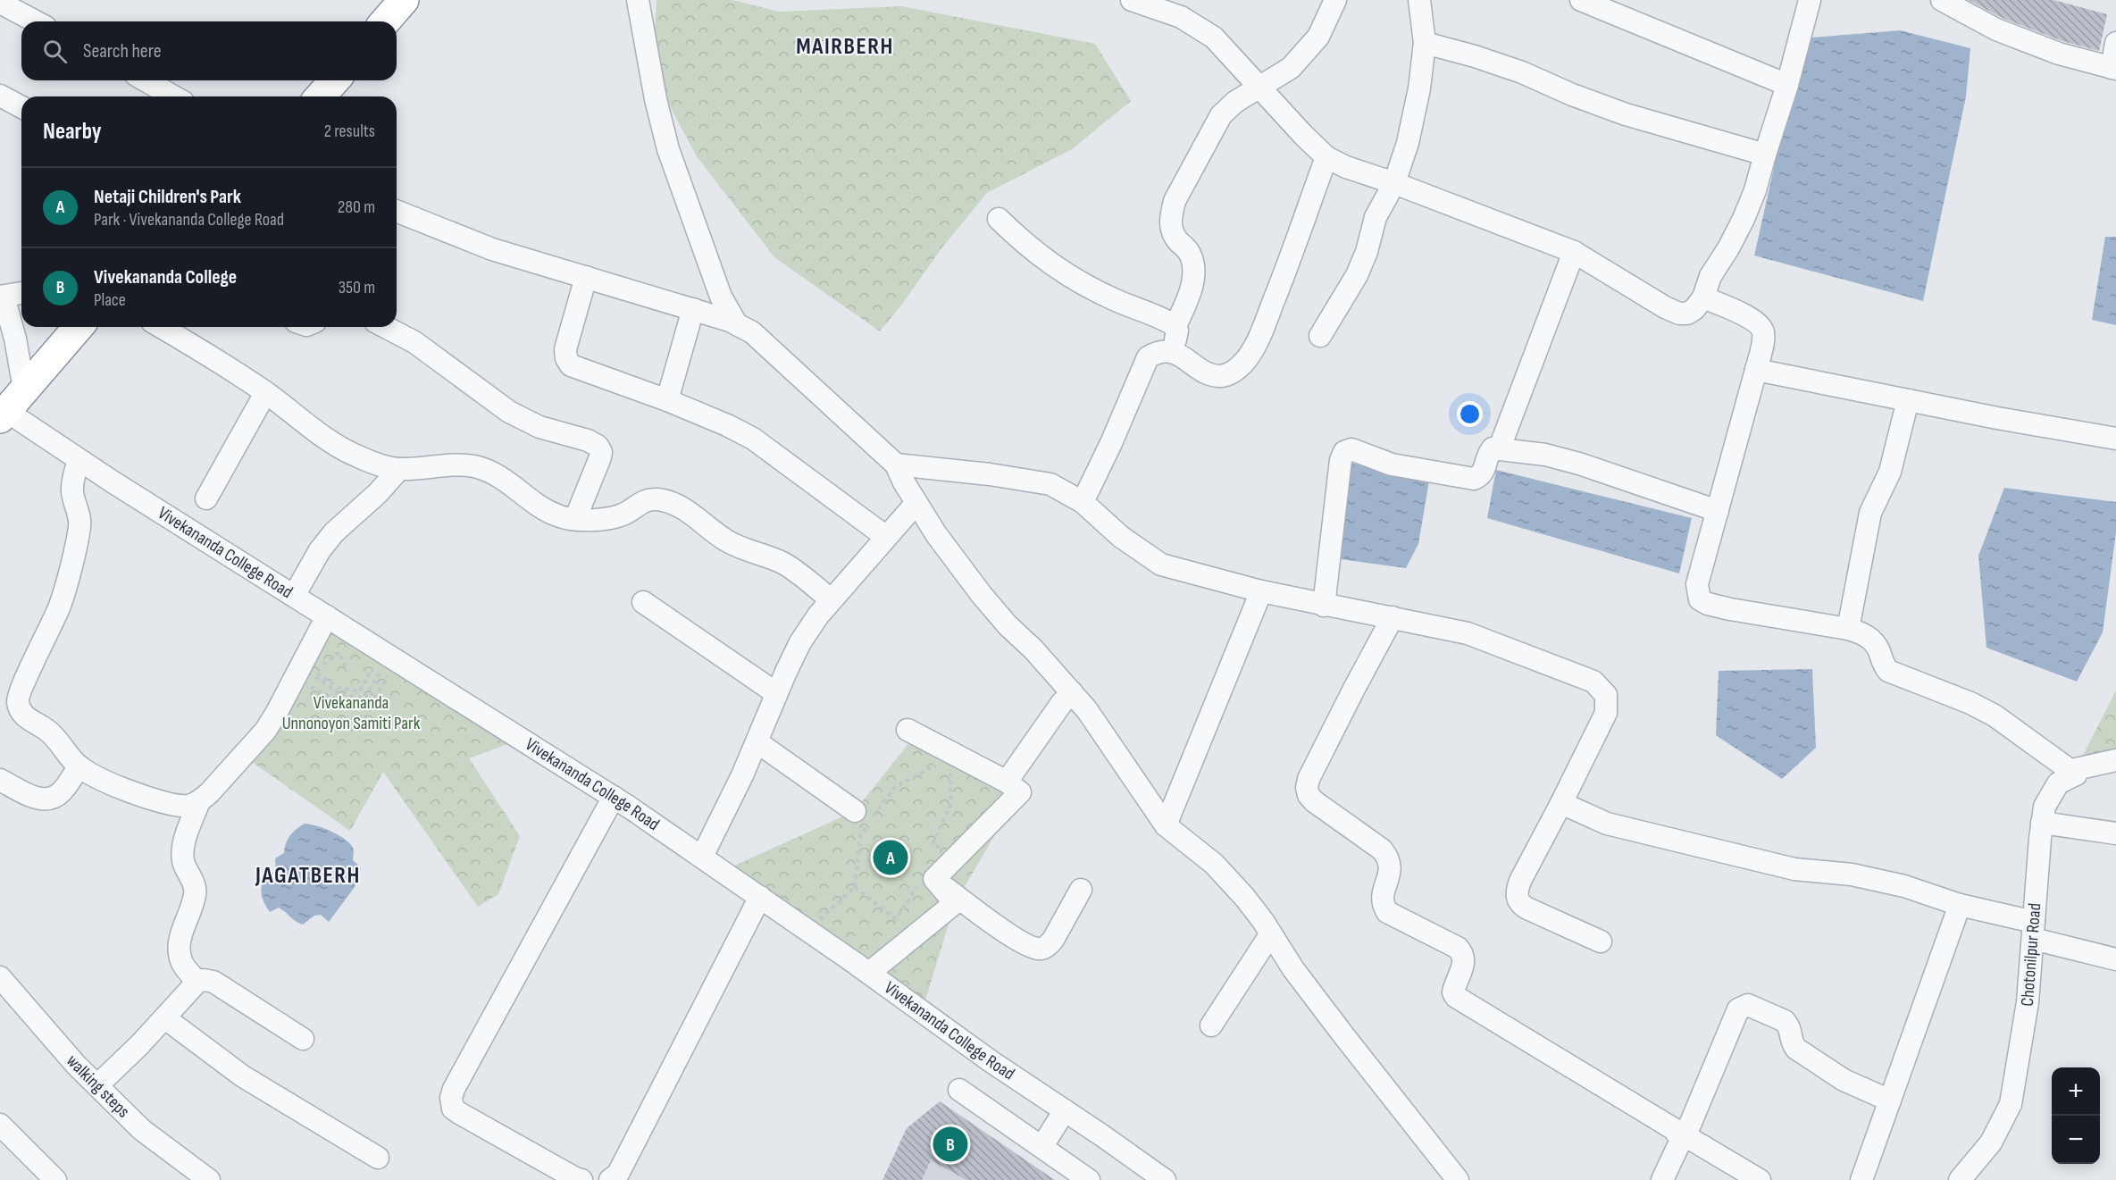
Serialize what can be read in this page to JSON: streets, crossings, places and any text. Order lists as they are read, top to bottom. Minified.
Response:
{"streets":{"street":["Vivekananda College Road","Chotonilpur Road","walking steps"]},"districts":["MAIRBERH","JAGATBERH"],"parks":["Vivekananda Unnonoyon Samiti Park"],"page":{"search":"Search here","heading":["Nearby","2 results"],"list":[{"mark":"A","name":"Netaji Children's Park","note":"Park · Vivekananda College Road","value":"280 m"},{"mark":"B","name":"Vivekananda College","note":"Place","value":"350 m"}],"pins":["A","B"],"map_buttons":["+","−"]}}
